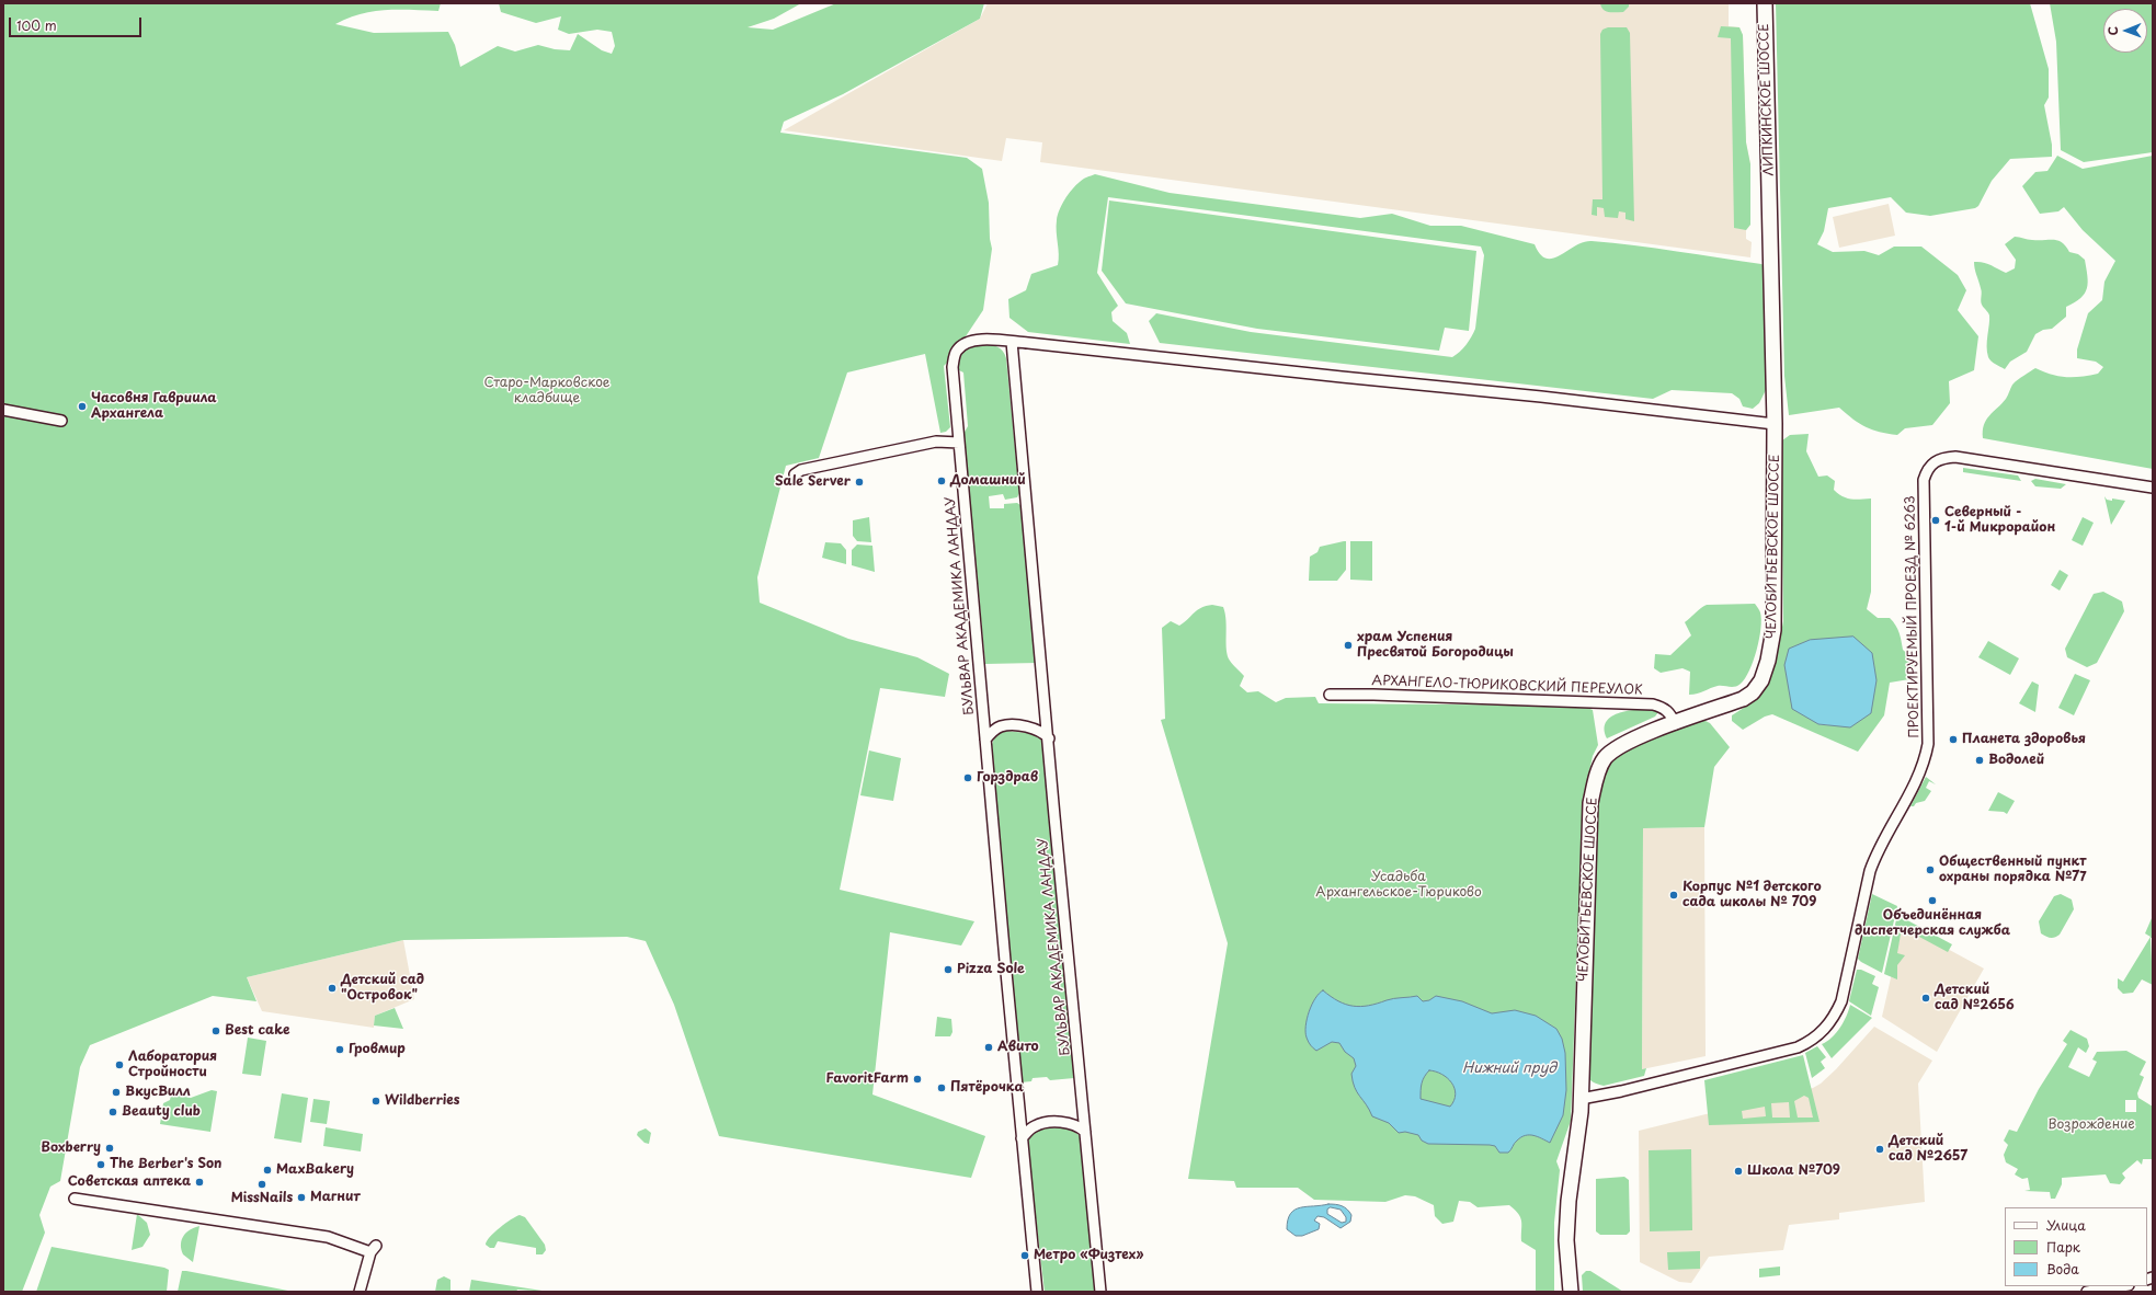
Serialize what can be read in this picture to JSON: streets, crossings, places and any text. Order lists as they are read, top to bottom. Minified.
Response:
{"streets":{"street":["ЛИПКИНСКОЕ ШОССЕ","ЧЕЛОБИТЬЕВСКОЕ ШОССЕ","БУЛЬВАР АКАДЕМИКА ЛАНДАУ","ПРОЕКТИРУЕМЫЙ ПРОЕЗД № 6263","АРХАНГЕЛО-ТЮРИКОВСКИЙ ПЕРЕУЛОК"]},"crossings":[["ЛИПКИНСКОЕ ШОССЕ","ЧЕЛОБИТЬЕВСКОЕ ШОССЕ"],["ЧЕЛОБИТЬЕВСКОЕ ШОССЕ","ПРОЕКТИРУЕМЫЙ ПРОЕЗД № 6263"],["ЧЕЛОБИТЬЕВСКОЕ ШОССЕ","АРХАНГЕЛО-ТЮРИКОВСКИЙ ПЕРЕУЛОК"]],"water":["Нижний пруд"],"parks":["Старо-Марковское кладбище","Усадьба Архангельское-Тюриково","Возрождение"],"places":["Часовня Гавриила Архангела","Домашний","Sale Server","Северный - 1-й Микрорайон","храм Успения Пресвятой Богородицы","Планета здоровья","Водолей","Горздрав","Общественный пункт охраны порядка №77","Корпус №1 детского сада школы № 709","Объединённая диспетчерская служба","Pizza Sole","Детский сад \"Островок\"","Детский сад №2656","Best cake","Авито","Гровмир","Лаборатория Стройности","FavoritFarm","Пятёрочка","ВкусВилл","Wildberries","Beauty club","Boxberry","Детский сад №2657","The Berber's Son","MaxBakery","Школа №709","Советская аптека","MissNails","Магнит","Метро «Физтех»"],"legend":["Улица","Парк","Вода"],"scale_bar":"100 m","north":"left"}
